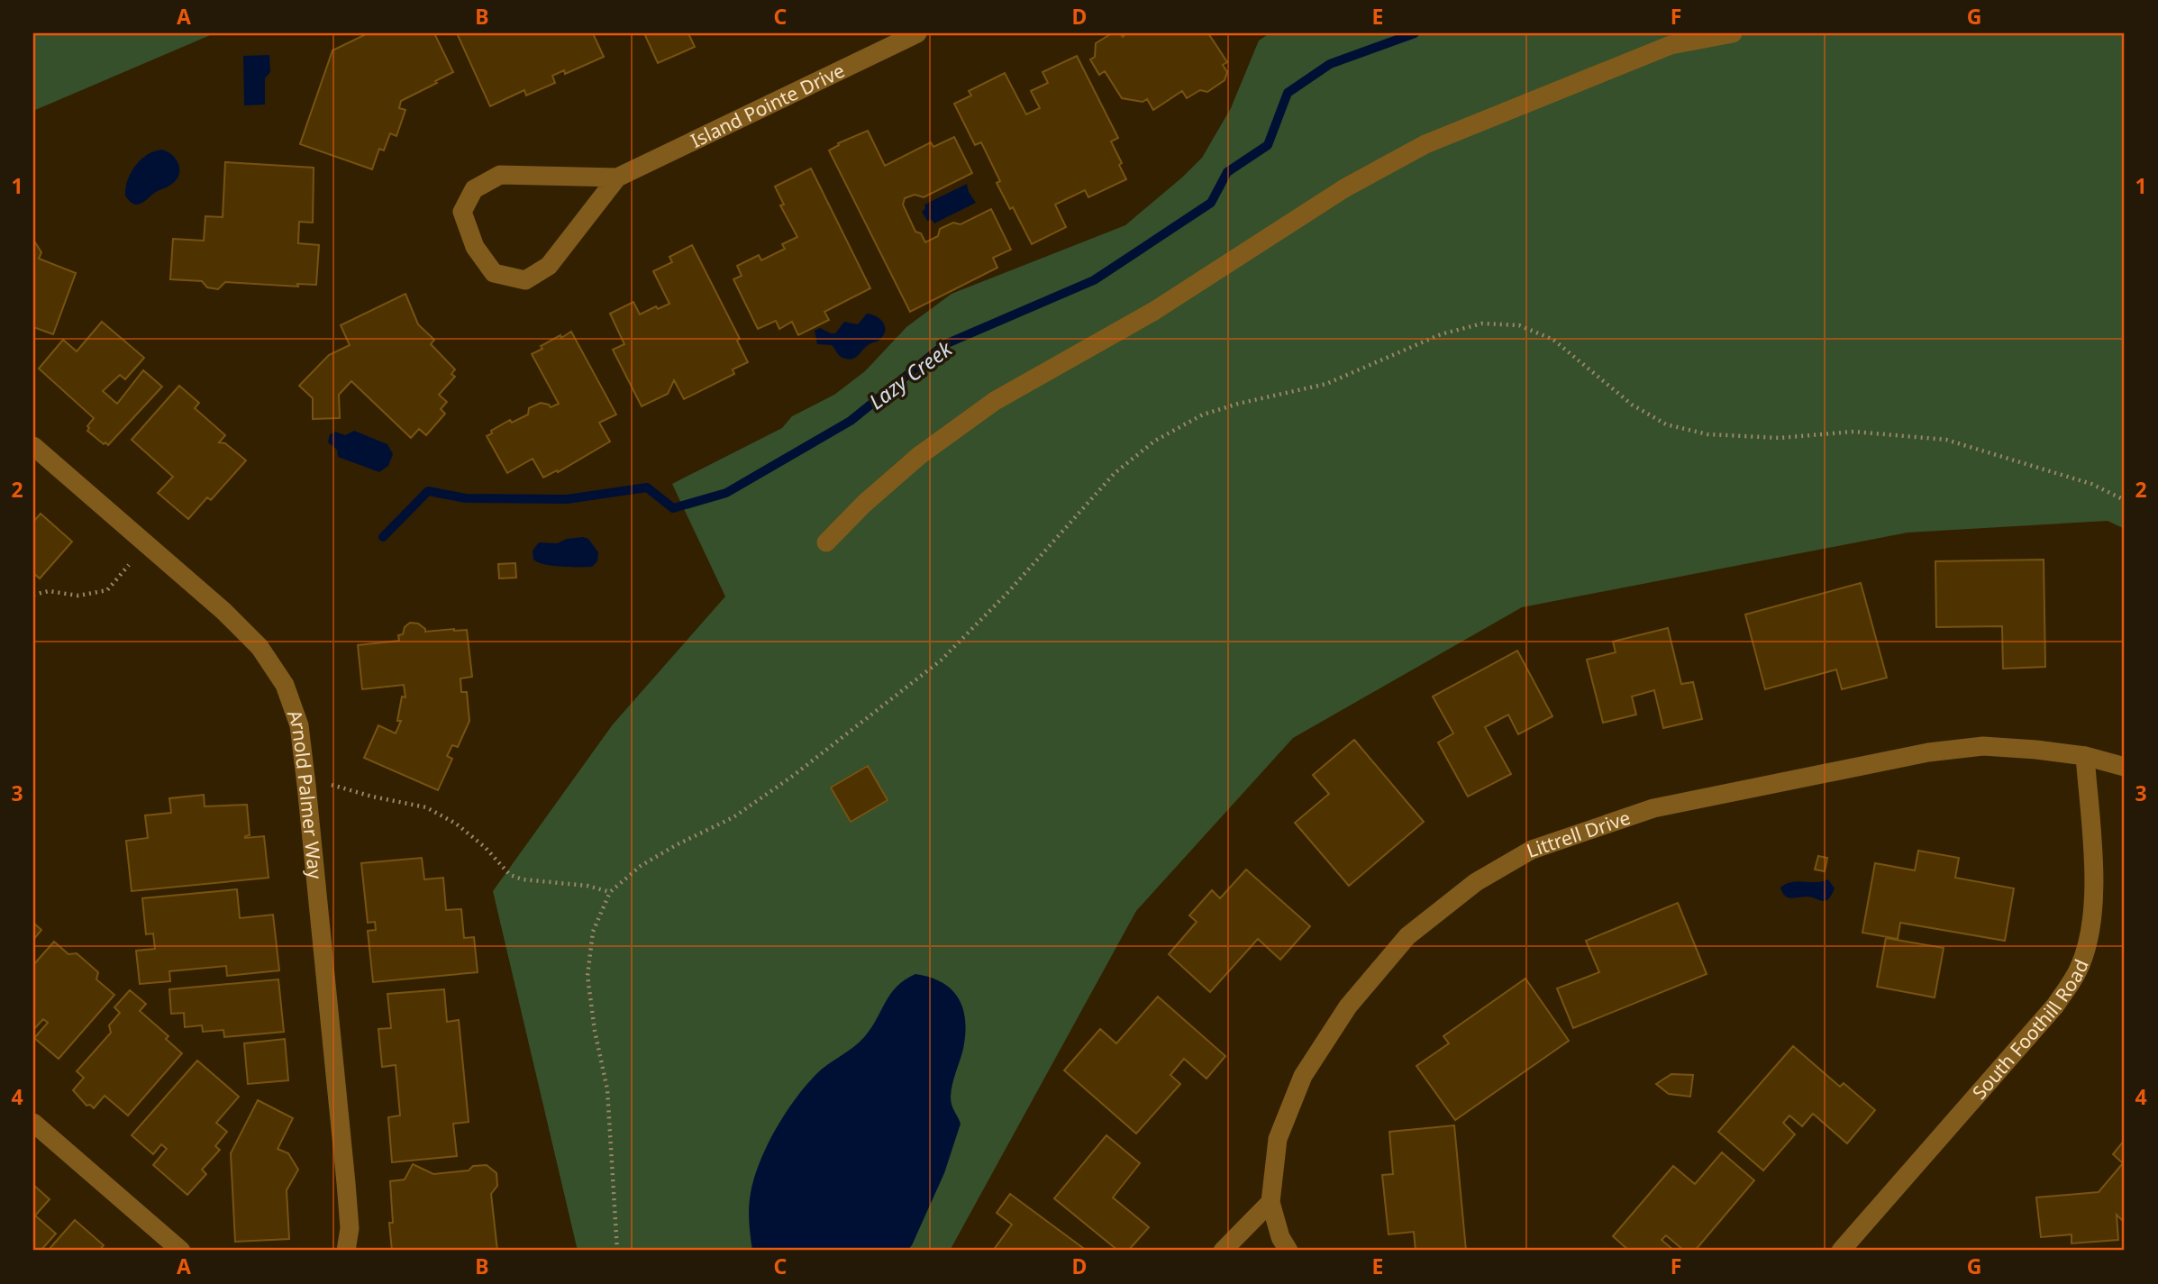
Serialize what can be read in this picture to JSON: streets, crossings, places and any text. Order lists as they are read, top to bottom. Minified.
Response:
{"streets":{"street":["Island Pointe Drive","Arnold Palmer Way","Littrell Drive","South Foothill Road"]},"crossings":[["Littrell Drive","South Foothill Road"]],"water":["Lazy Creek"],"grid":{"columns":["A","B","C","D","E","F","G"],"rows":["1","2","3","4"]}}
